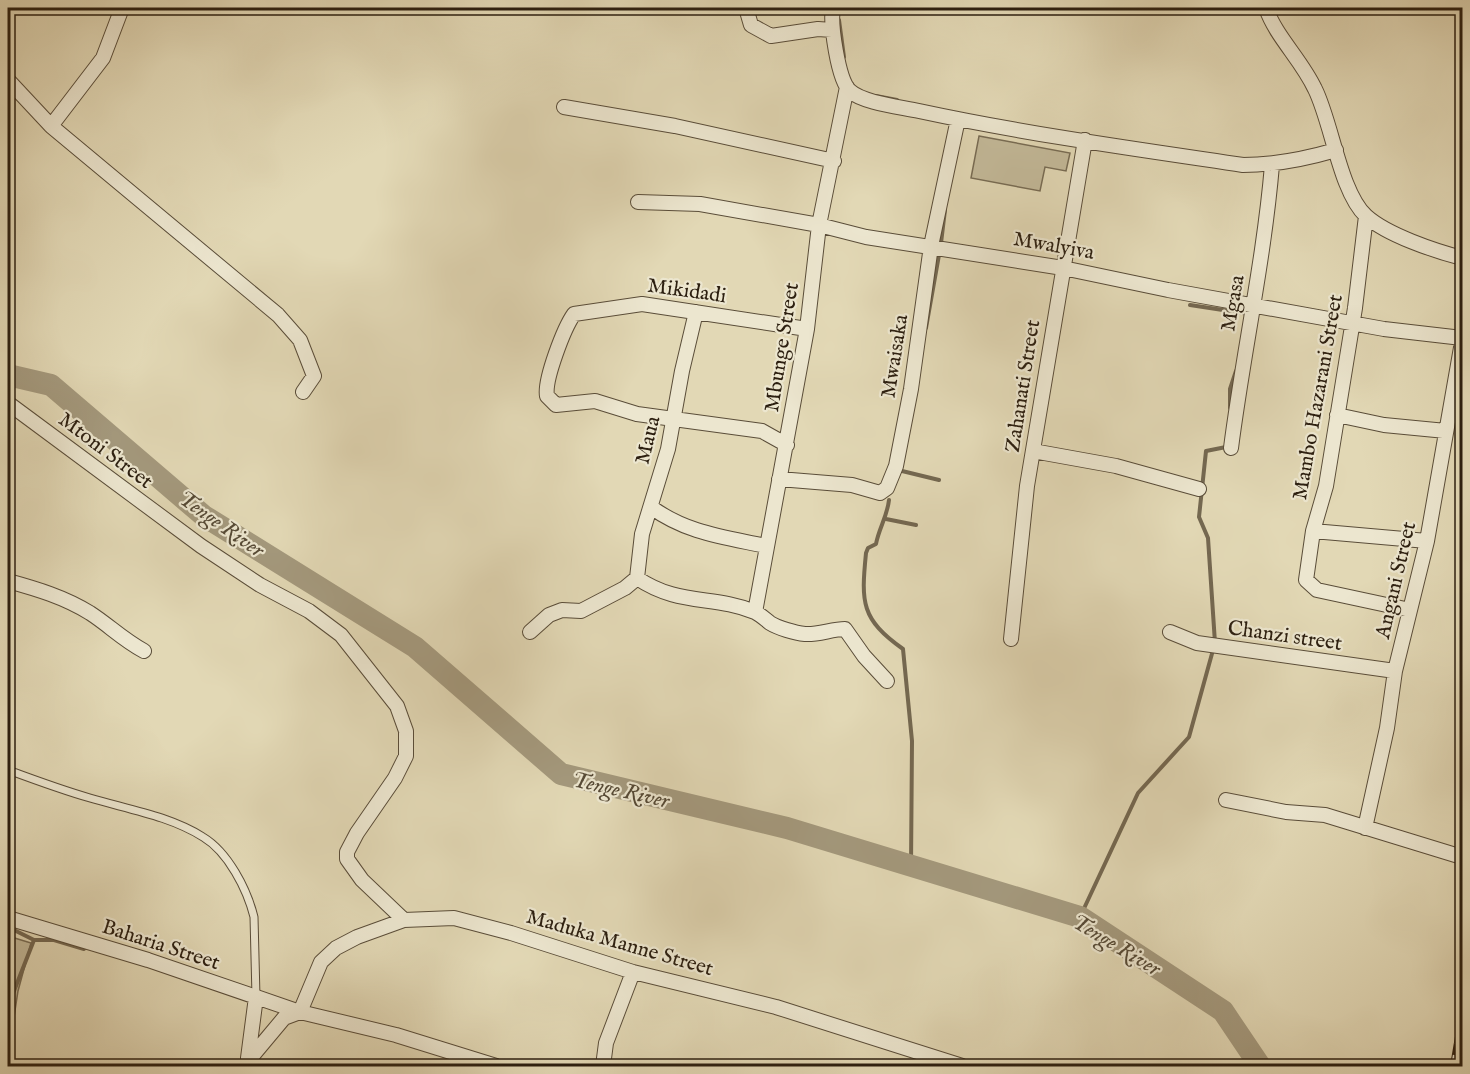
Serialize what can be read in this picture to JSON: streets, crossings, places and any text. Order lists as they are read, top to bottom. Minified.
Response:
{"streets":{"street":["Mwalyiva","Mikidadi","Mgasa","Mbunge Street","Mwaisaka","Zahanati Street","Mambo Hazarani Street","Maua","Mtoni Street","Angani Street","Chanzi street","Maduka Manne Street","Baharia Street"]},"crossings":[["Mwalyiva","Mgasa"],["Mwalyiva","Mbunge Street"],["Mwalyiva","Mwaisaka"],["Mwalyiva","Zahanati Street"],["Mwalyiva","Mambo Hazarani Street"],["Mwalyiva","Angani Street"],["Mikidadi","Mbunge Street"],["Mikidadi","Maua"],["Mbunge Street","Mwaisaka"],["Mambo Hazarani Street","Angani Street"],["Mtoni Street","Maduka Manne Street"],["Angani Street","Chanzi street"],["Maduka Manne Street","Baharia Street"]],"water":["Tenge River"]}
